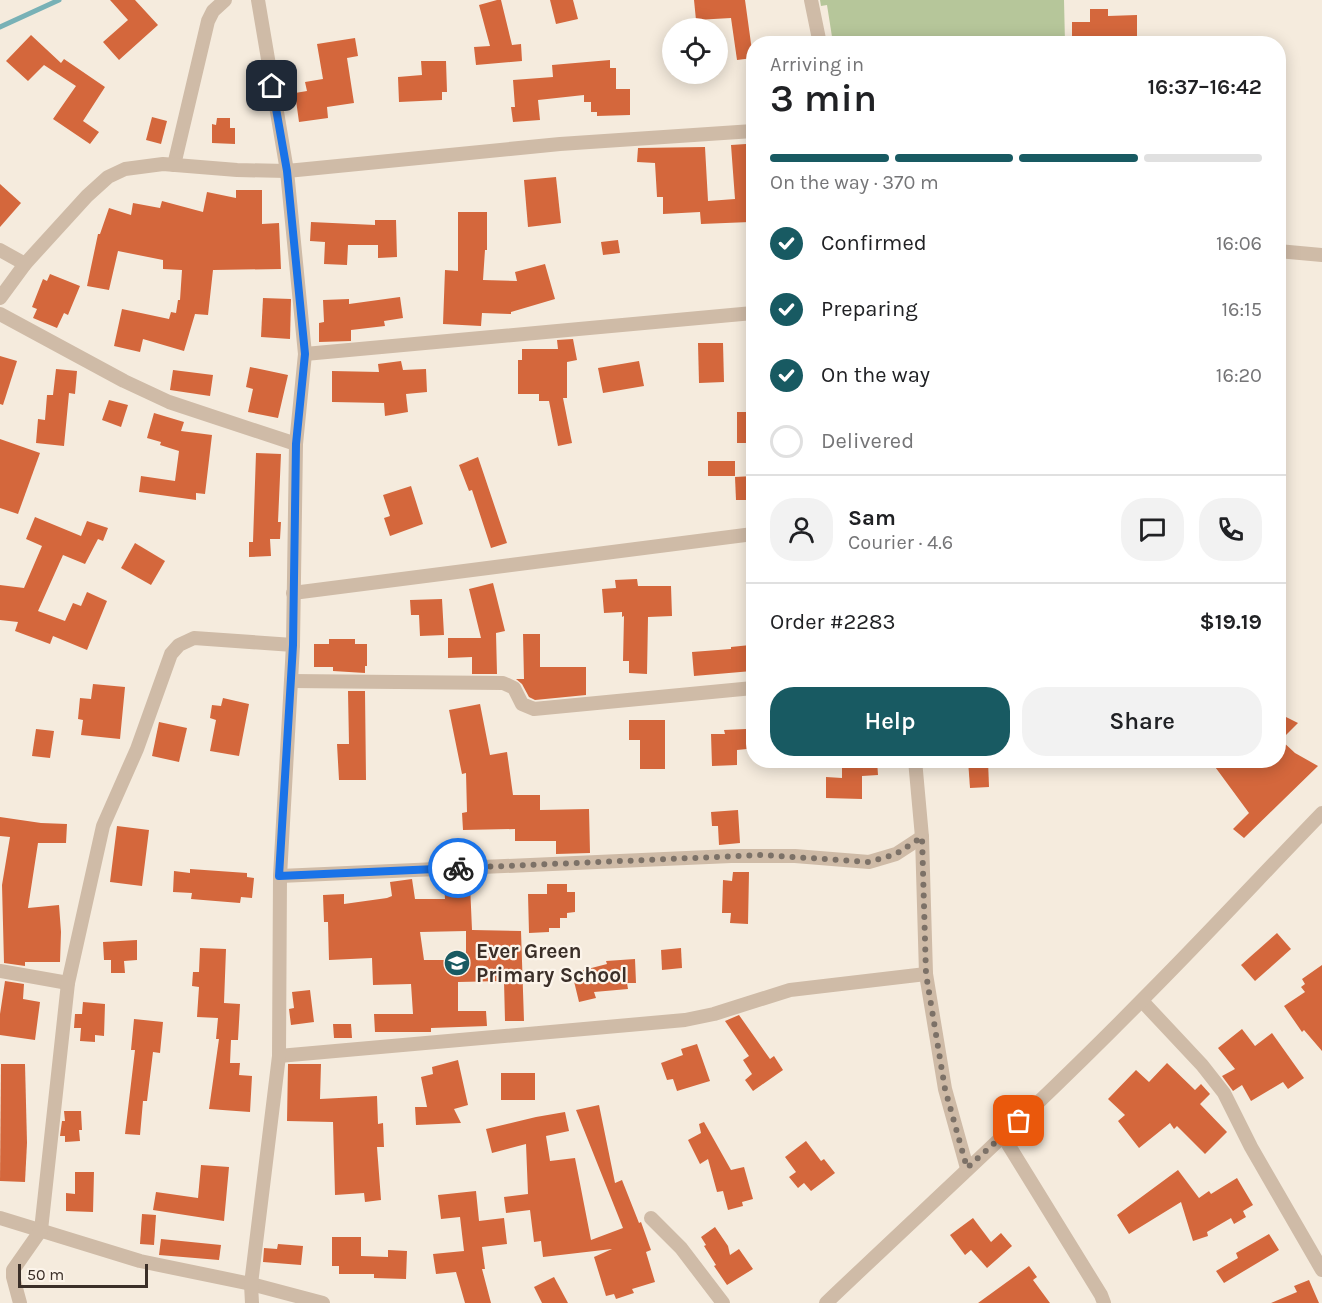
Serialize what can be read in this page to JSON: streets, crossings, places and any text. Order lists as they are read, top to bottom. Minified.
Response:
{"places":{"school or university":["Ever Green Primary School"]},"scale_bar":"50 m","page":{"heading":["3 min","Arriving in","16:37–16:42"],"panel":["Sam","Courier · 4.6","Order #2283","$19.19"],"bar":"On the way · 370 m","list":[["Confirmed","16:06"],["Preparing","16:15"],["On the way","16:20"],"Delivered"],"buttons":["Help","Share"],"scale":"50 m"}}
